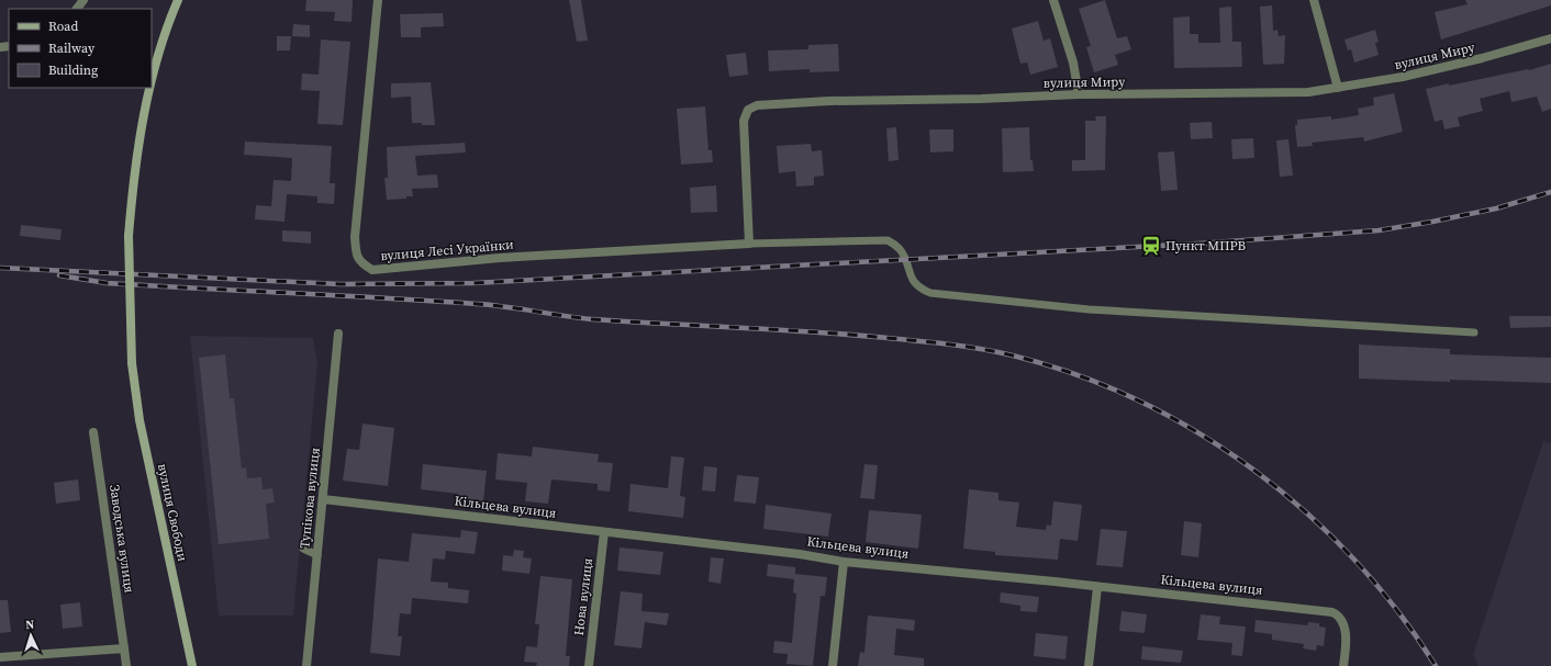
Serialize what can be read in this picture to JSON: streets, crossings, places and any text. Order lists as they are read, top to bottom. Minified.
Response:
{"streets":{"main road":["вулиця Свободи"],"street":["вулиця Миру","вулиця Лесі Українки","Тупікова вулиця","Кільцева вулиця","Заводська вулиця","Нова вулиця"]},"crossings":[["вулиця Миру","вулиця Лесі Українки"],["Тупікова вулиця","Кільцева вулиця"],["Кільцева вулиця","Нова вулиця"]],"places":{"station":["Пункт МПРВ"]},"legend":["Road","Railway","Building"],"north":"top"}
